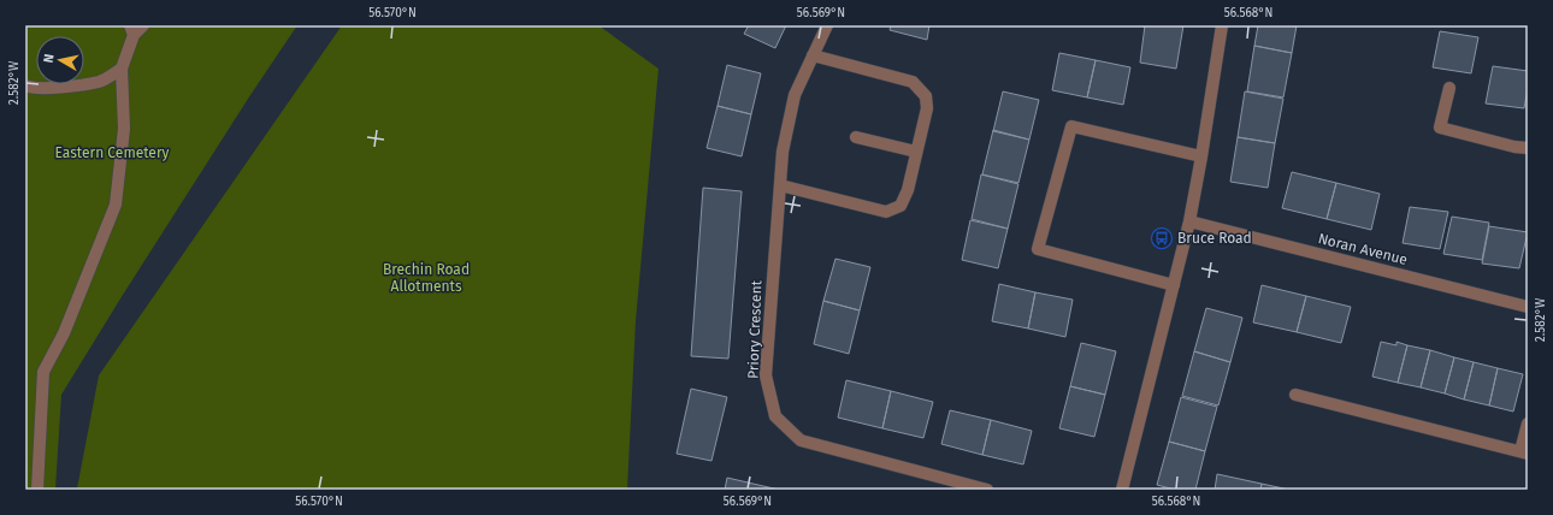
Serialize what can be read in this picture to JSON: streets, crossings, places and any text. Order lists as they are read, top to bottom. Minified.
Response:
{"streets":{"street":["Noran Avenue","Priory Crescent"]},"parks":["Eastern Cemetery","Brechin Road Allotments"],"places":{"bus stop":["Bruce Road"]},"north":"left","coordinates":["56.570°N","56.569°N","56.568°N","2.582°W"]}
